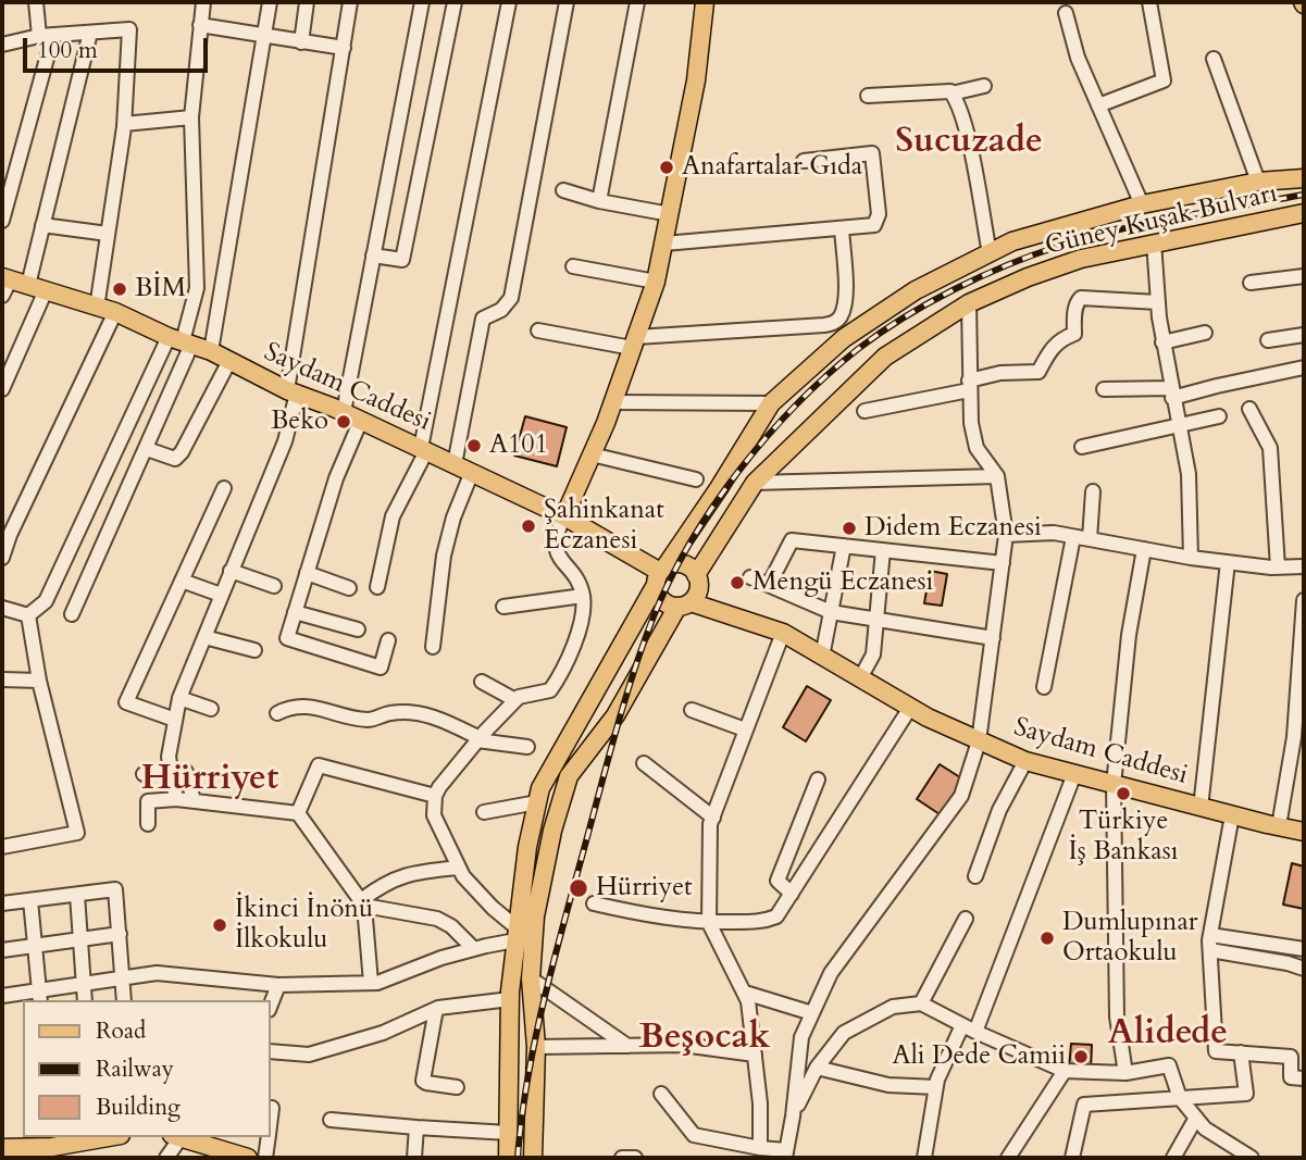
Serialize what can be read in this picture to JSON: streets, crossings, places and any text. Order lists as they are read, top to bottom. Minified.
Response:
{"streets":{"main road":["Güney Kuşak Bulvarı","Saydam Caddesi"]},"crossings":[["Güney Kuşak Bulvarı","Saydam Caddesi"]],"districts":["Sucuzade","Hürriyet","Alidede","Beşocak"],"places":["Anafartalar Gıda","BİM","Beko","A101","Şahinkanat Eczanesi","Didem Eczanesi","Mengü Eczanesi","Türkiye İş Bankası","Hürriyet","İkinci İnönü İlkokulu","Dumlupınar Ortaokulu","Ali Dede Camii"],"legend":["Road","Railway","Building"],"scale_bar":"100 m"}
